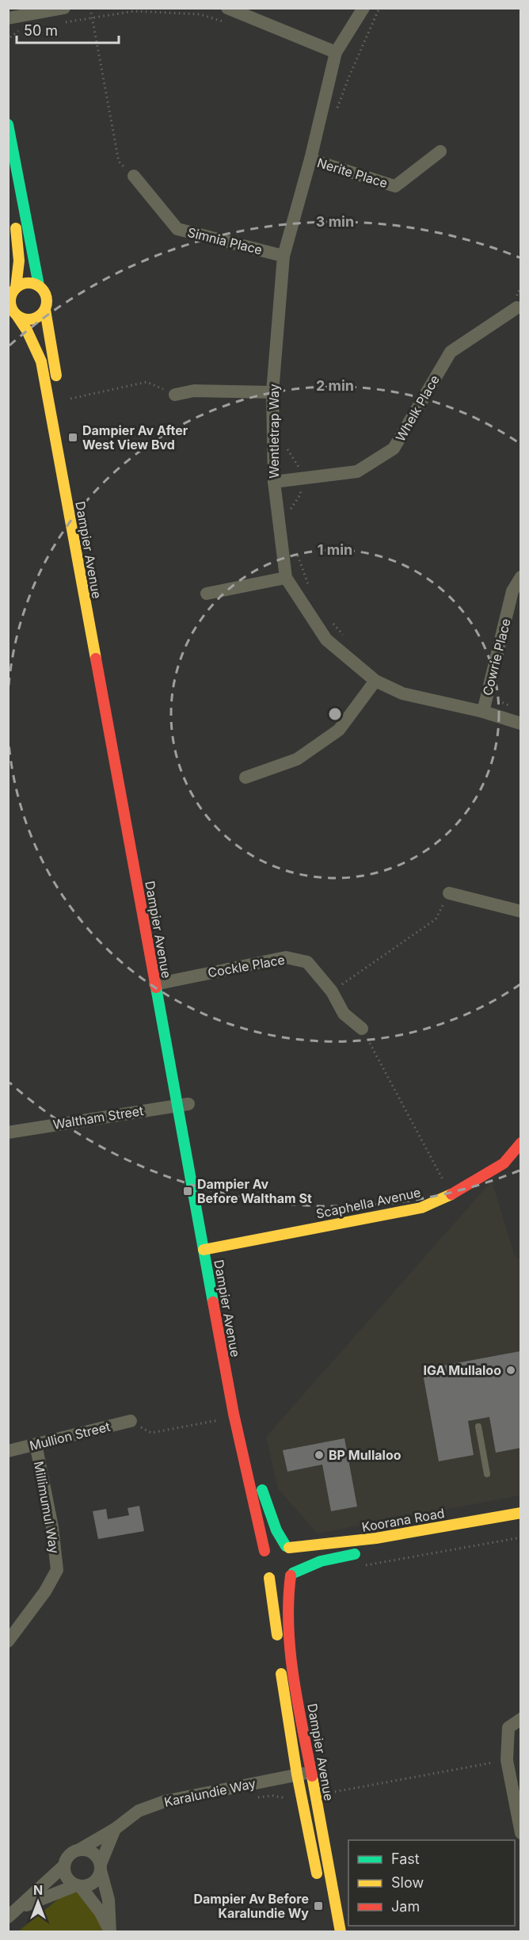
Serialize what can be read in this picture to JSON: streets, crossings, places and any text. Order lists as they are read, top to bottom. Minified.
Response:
{"streets":{"main road":["Dampier Avenue","Scaphella Avenue","Koorana Road"],"street":["Nerite Place","Simnia Place","Whelk Place","Wentletrap Way","Cowrie Place","Cockle Place","Waltham Street","Mullion Street","Millimumul Way","Karalundie Way"]},"crossings":[["Nerite Place","Wentletrap Way"],["Simnia Place","Wentletrap Way"],["Whelk Place","Wentletrap Way"],["Wentletrap Way","Cowrie Place"],["Dampier Avenue","Cockle Place"],["Dampier Avenue","Waltham Street"],["Dampier Avenue","Scaphella Avenue"],["Dampier Avenue","Koorana Road"],["Dampier Avenue","Karalundie Way"],["Mullion Street","Millimumul Way"]],"places":{"transit":["Dampier Av After West View Bvd","Dampier Av Before Waltham St","Dampier Av Before Karalundie Wy"],"other":["IGA Mullaloo","BP Mullaloo"]},"legend":["Fast","Slow","Jam"],"scale_bar":"50 m","north":"top","rings":["3 min","2 min","1 min"]}
